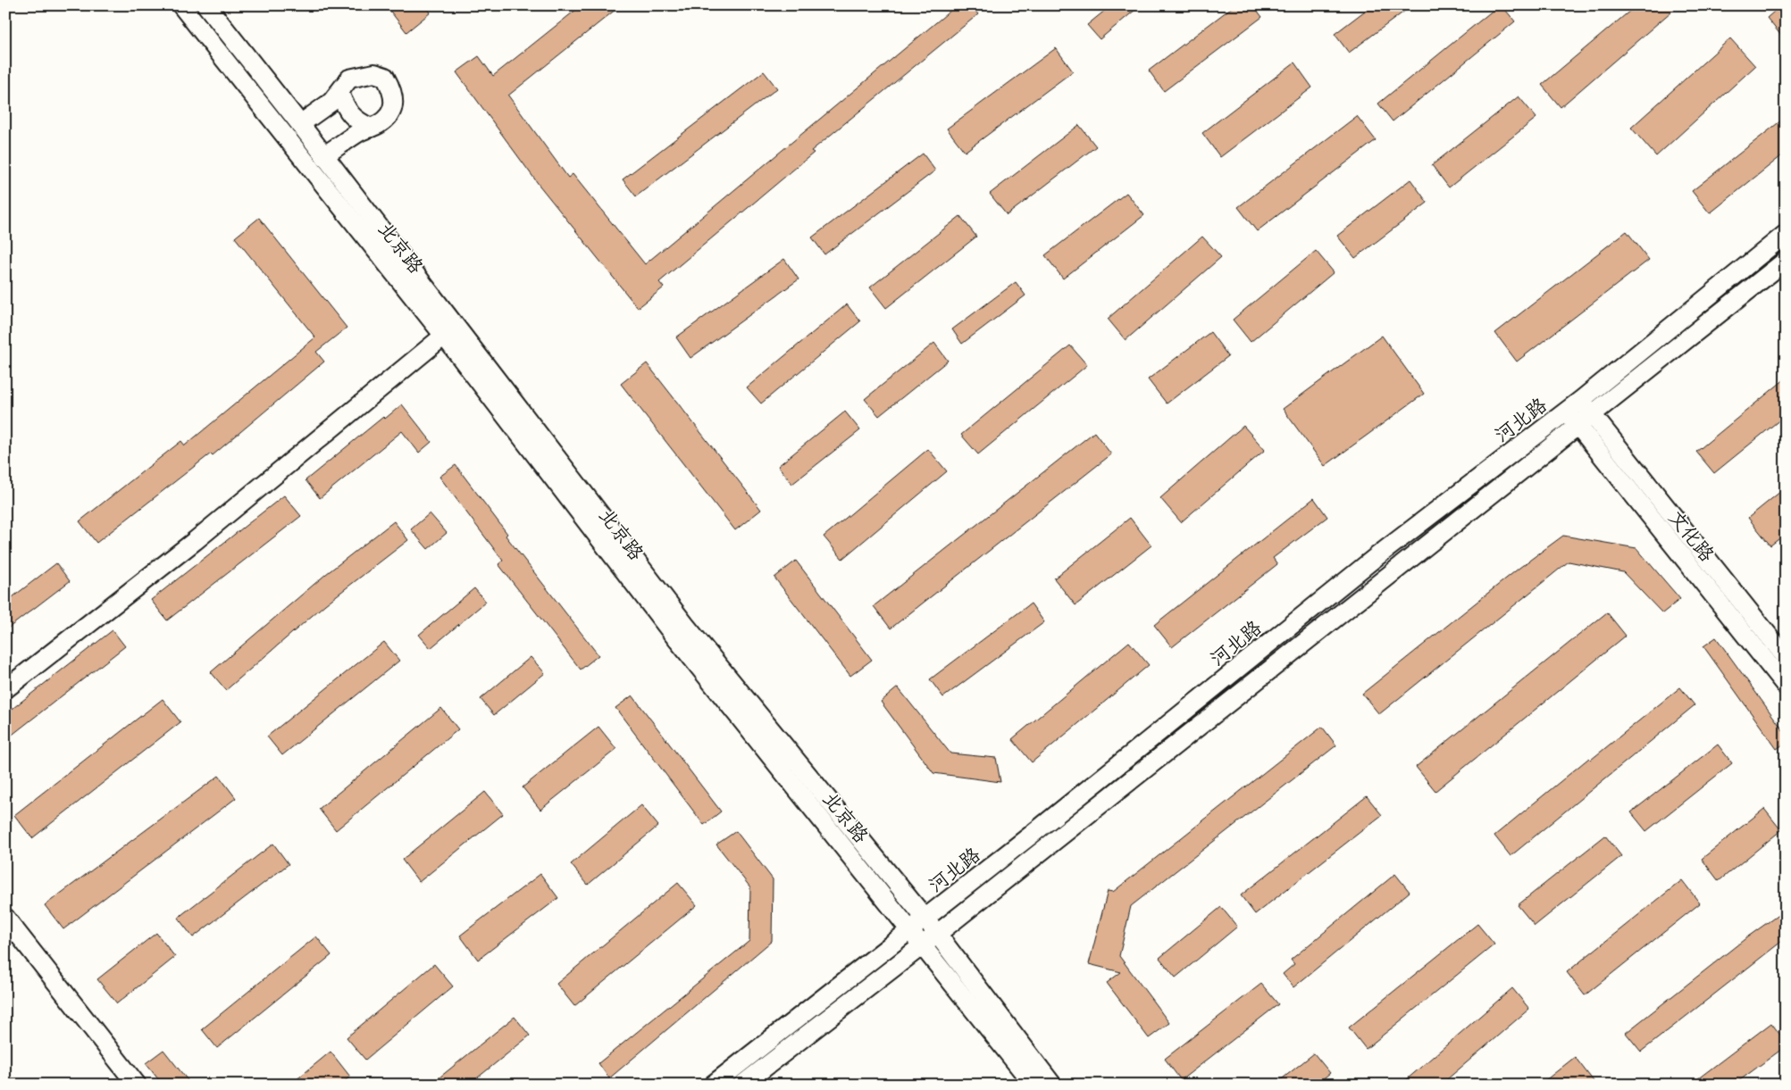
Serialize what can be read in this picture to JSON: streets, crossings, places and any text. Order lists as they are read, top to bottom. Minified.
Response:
{"streets":{"street":["北京路","河北路","文化路"]},"crossings":[["北京路","河北路"],["河北路","文化路"]]}
